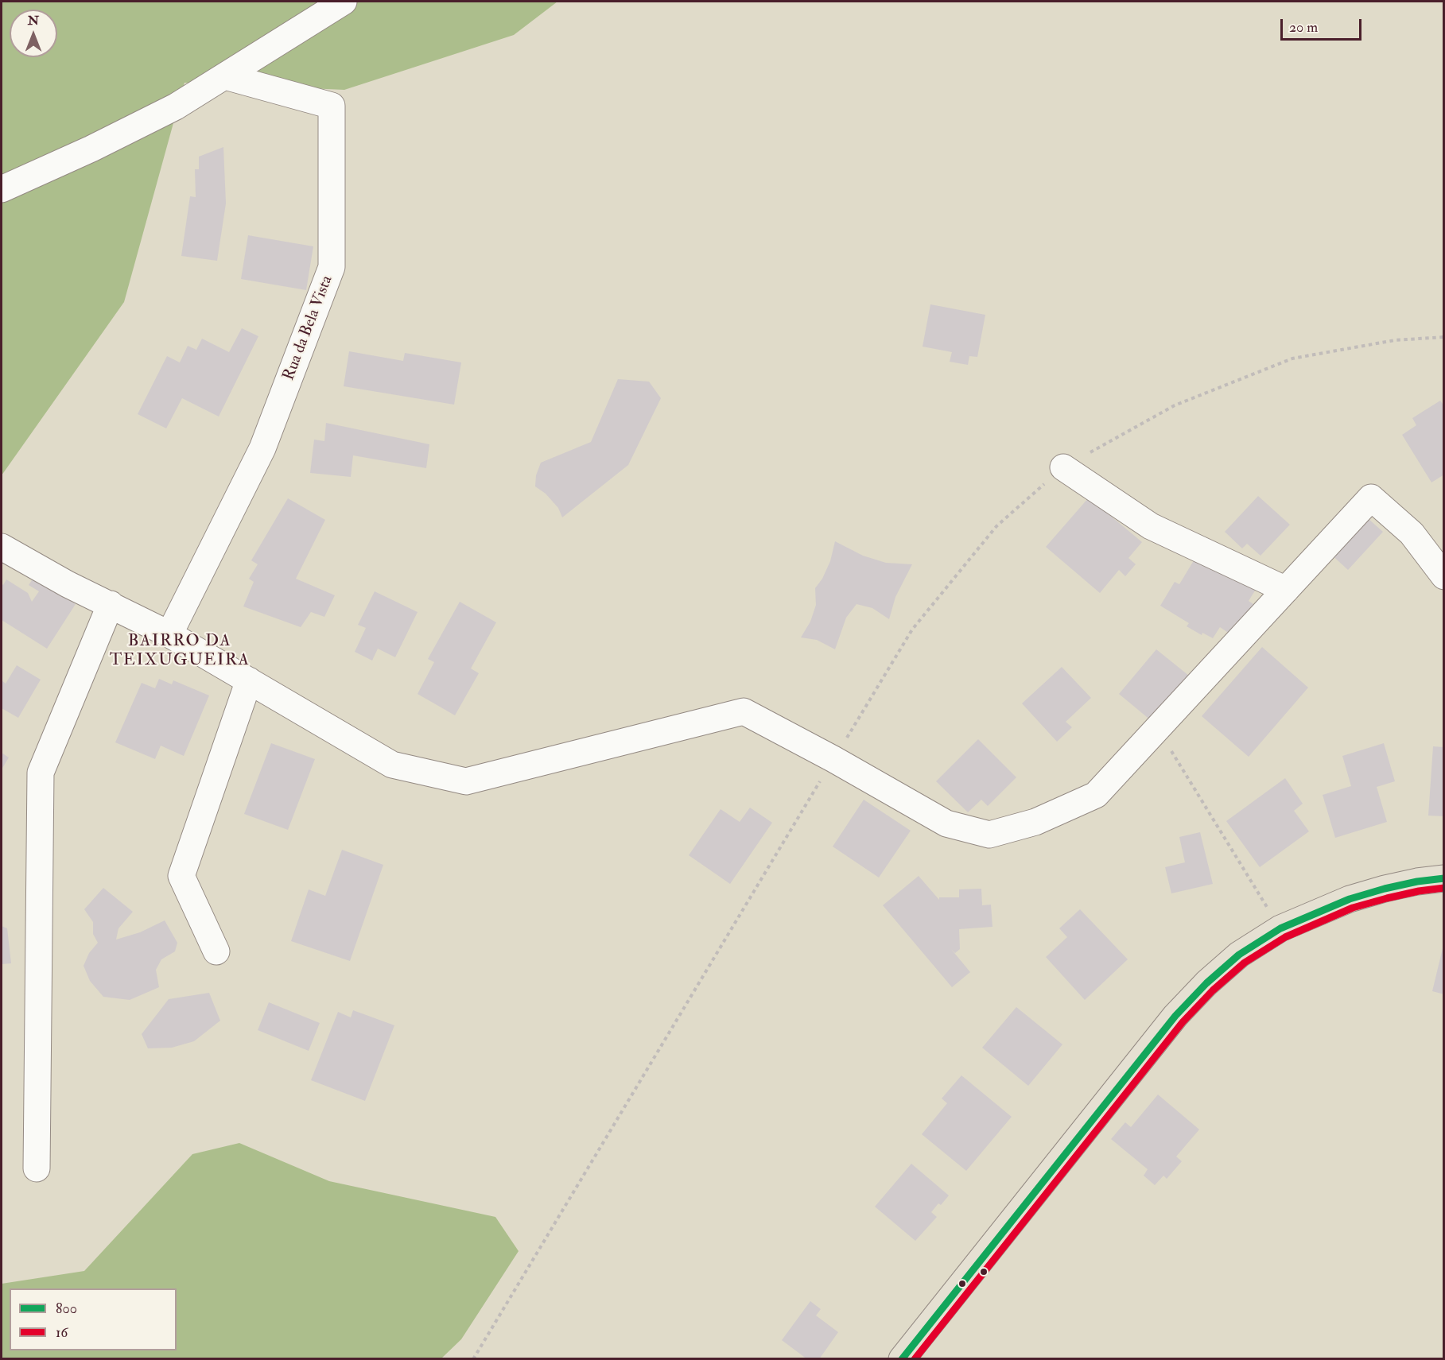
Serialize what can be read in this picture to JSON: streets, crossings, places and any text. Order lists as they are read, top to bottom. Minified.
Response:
{"streets":{"street":["Rua da Bela Vista"]},"districts":["BAIRRO DA TEIXUGUEIRA"],"lines":["transit line 800","transit line 16"],"legend":["800","16"],"scale_bar":"20 m","north":"top"}
